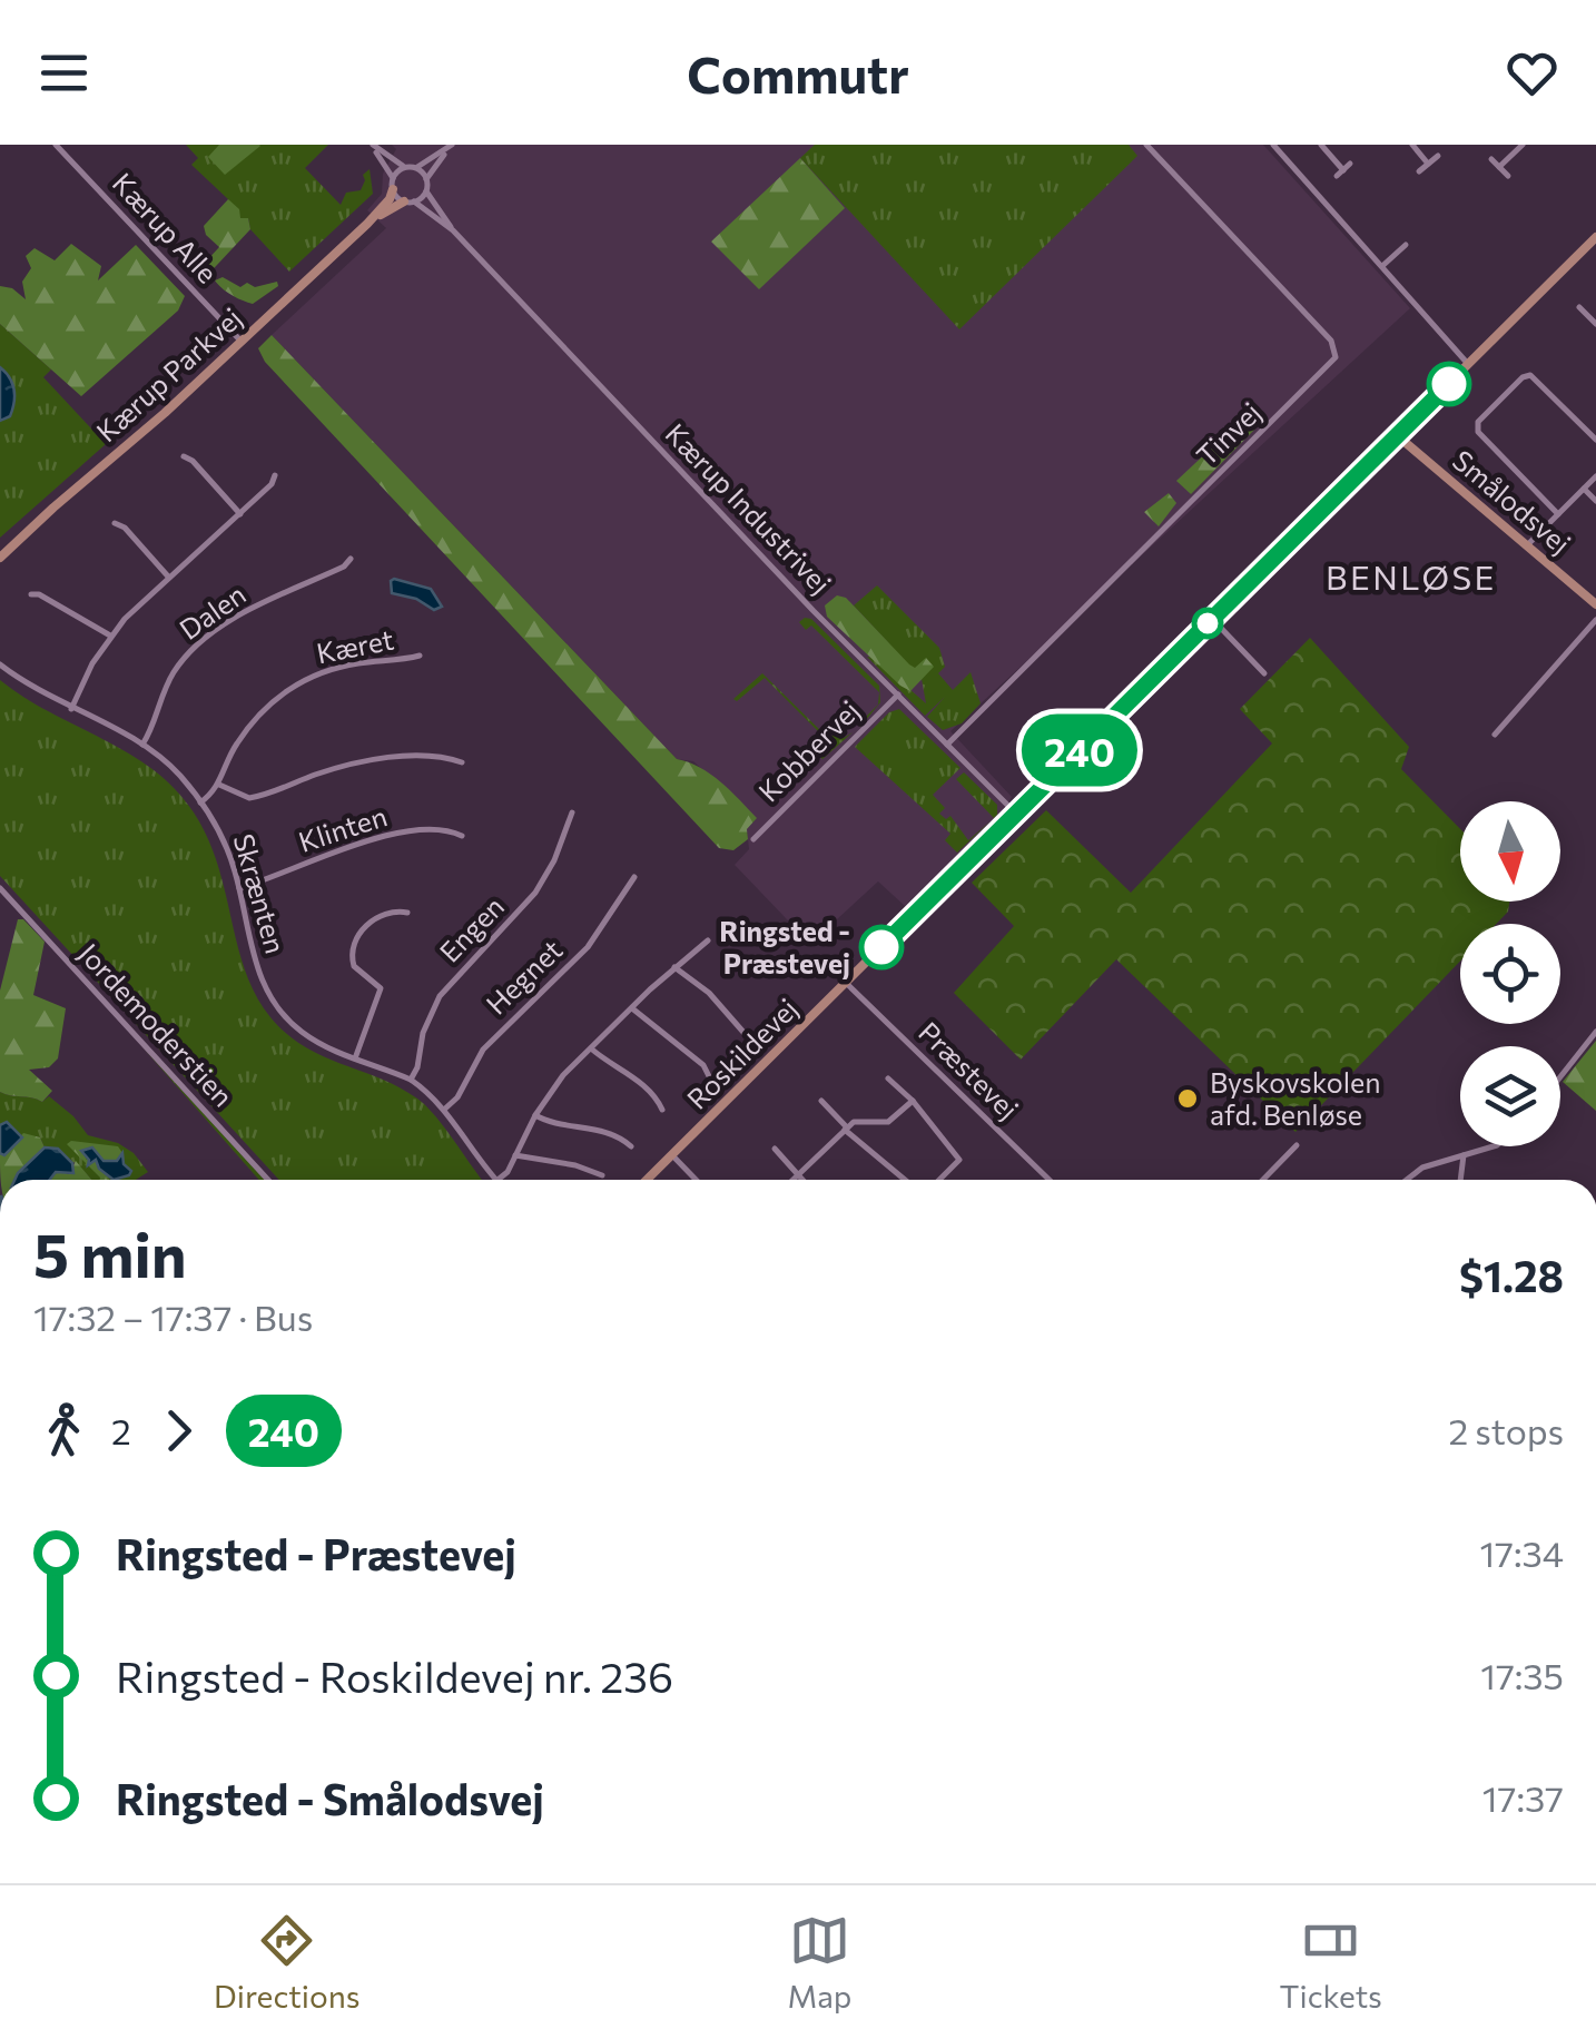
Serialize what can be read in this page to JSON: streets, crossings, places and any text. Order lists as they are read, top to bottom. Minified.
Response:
{"streets":{"street":["Kærup Alle","Kærup Parkvej","Tinvej","Smålodsvej","Kærup Industrivej","Dalen","Kæret","Kobbervej","Klinten","Skrænten","Engen","Hegnet","Jordemoderstien","Roskildevej","Præstevej"]},"crossings":[["Kærup Alle","Kærup Parkvej"],["Kærup Parkvej","Kærup Industrivej"],["Tinvej","Kærup Industrivej"],["Smålodsvej","Roskildevej"],["Kærup Industrivej","Kobbervej"],["Kærup Industrivej","Roskildevej"],["Dalen","Skrænten"],["Kæret","Skrænten"],["Klinten","Skrænten"],["Skrænten","Engen"],["Skrænten","Hegnet"],["Roskildevej","Præstevej"]],"districts":["BENLØSE"],"places":["Ringsted - Præstevej","Byskovskolen afd. Benløse"],"lines":["bus line 240"],"north":"bottom","page":{"header":"Commutr","on_map":"240","heading":["5 min","17:32 – 17:37 · Bus","$1.28"],"legs":["2","240","2 stops"],"list":[{"name":"Ringsted - Præstevej","value":"17:34"},{"name":"Ringsted - Roskildevej nr. 236","value":"17:35"},{"name":"Ringsted - Smålodsvej","value":"17:37"}],"tabs":["Directions","Map","Tickets"]}}
